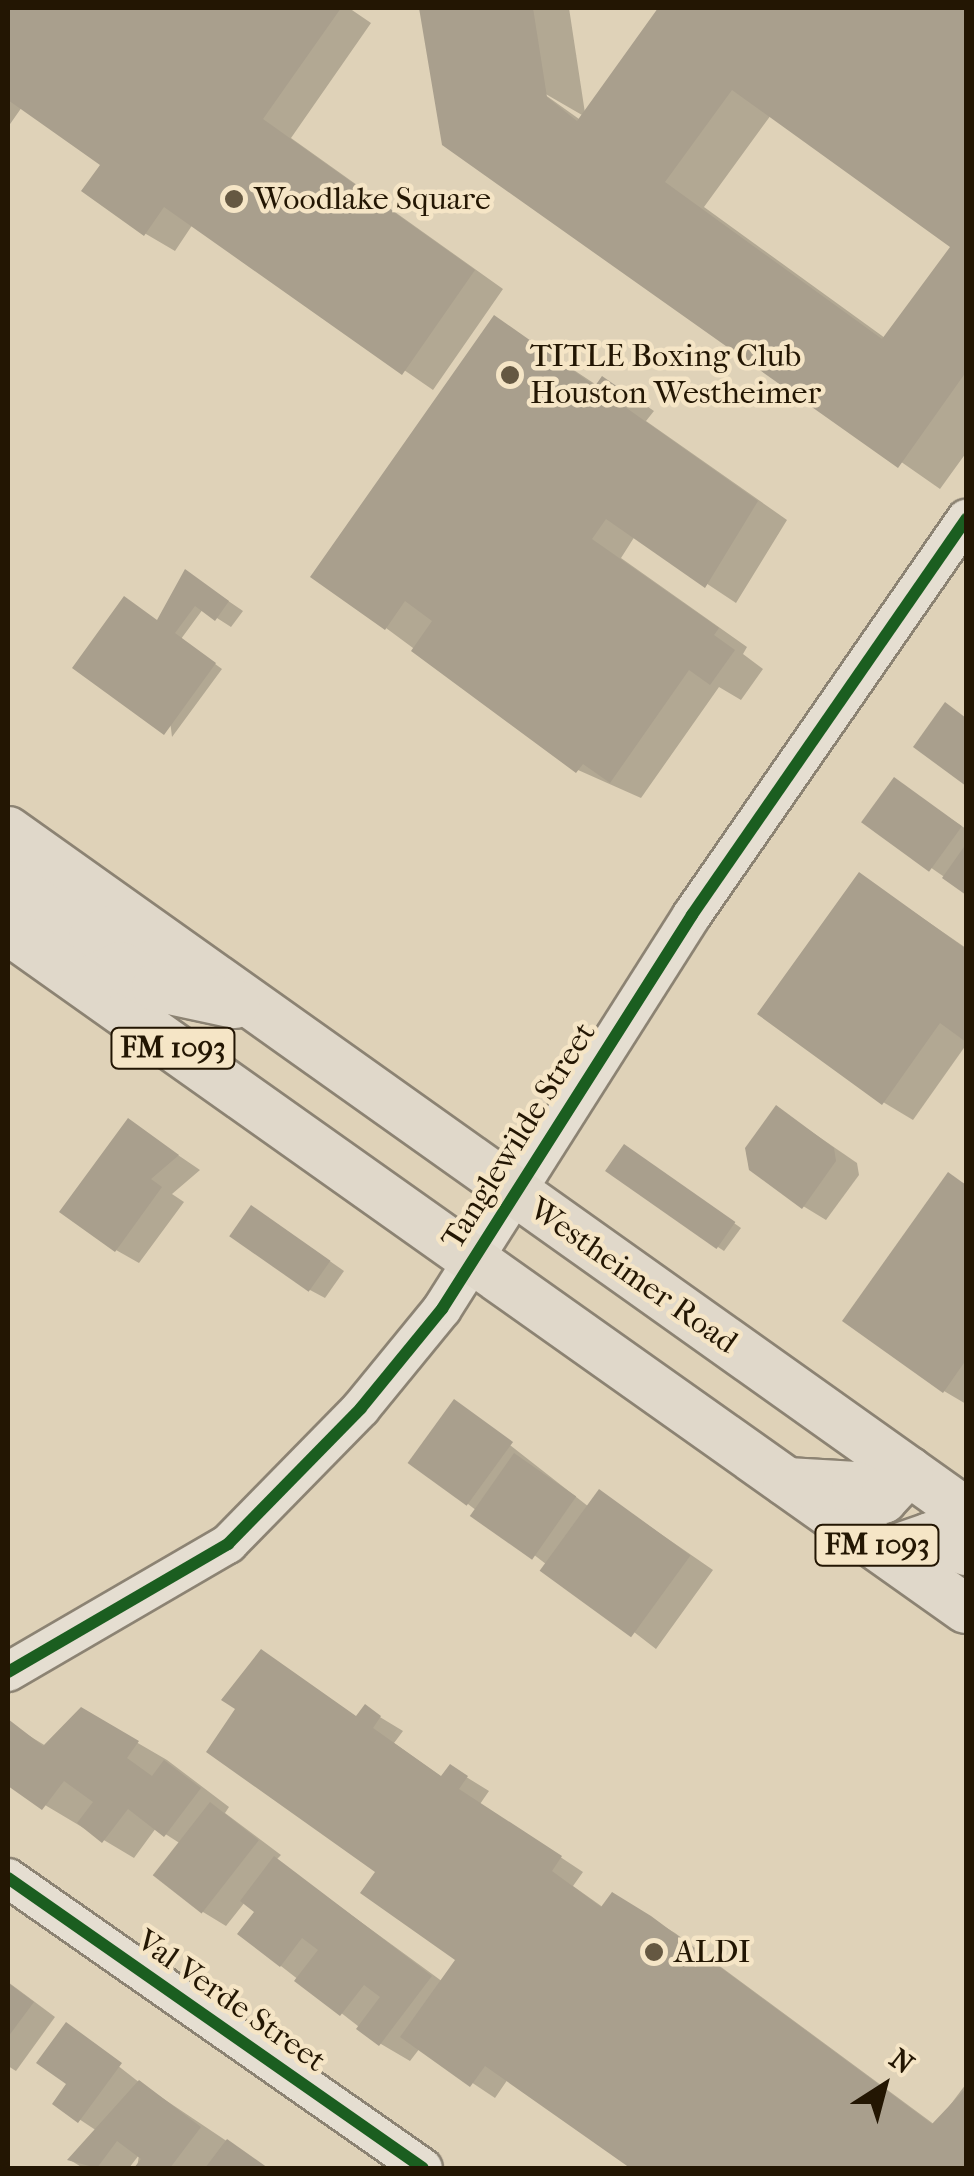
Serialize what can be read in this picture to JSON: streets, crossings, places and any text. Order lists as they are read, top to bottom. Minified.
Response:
{"streets":{"main road":["FM 1093","Westheimer Road"],"street":["Tanglewilde Street","Val Verde Street"]},"crossings":[["FM 1093","Tanglewilde Street"],["Tanglewilde Street","Westheimer Road"]],"places":["Woodlake Square","TITLE Boxing Club Houston Westheimer","ALDI"],"north":"top right"}
